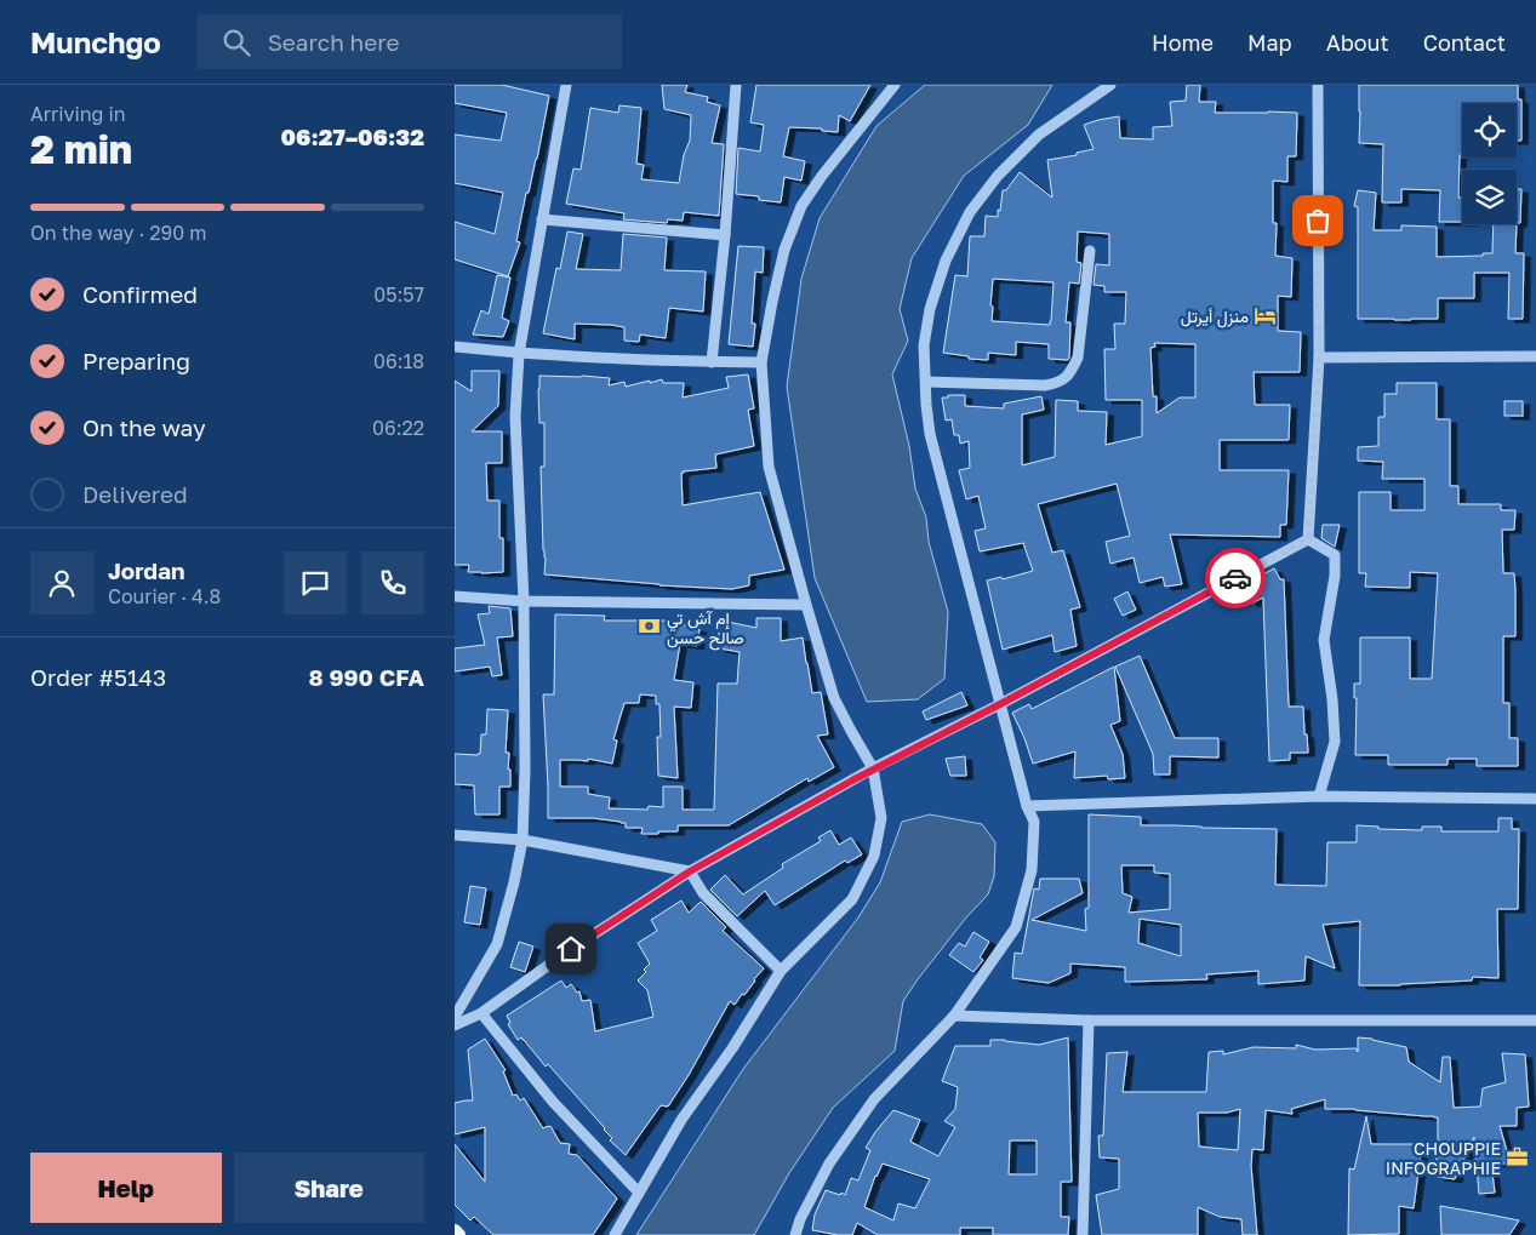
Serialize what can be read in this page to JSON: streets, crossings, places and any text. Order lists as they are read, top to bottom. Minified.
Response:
{"places":{"hotel":["منزل أيرتل"],"bank":["إم آش تي صالح حسن"],"office":["CHOUPPIE INFOGRAPHIE"]},"page":{"header":"Munchgo","search":"Search here","nav":["Home","Map","About","Contact"],"heading":["2 min","Arriving in","06:27–06:32"],"panel":["Jordan","Courier · 4.8","Order #5143","8 990 CFA"],"bar":"On the way · 290 m","list":[["Confirmed","05:57"],["Preparing","06:18"],["On the way","06:22"],"Delivered"],"buttons":["Help","Share"]}}
